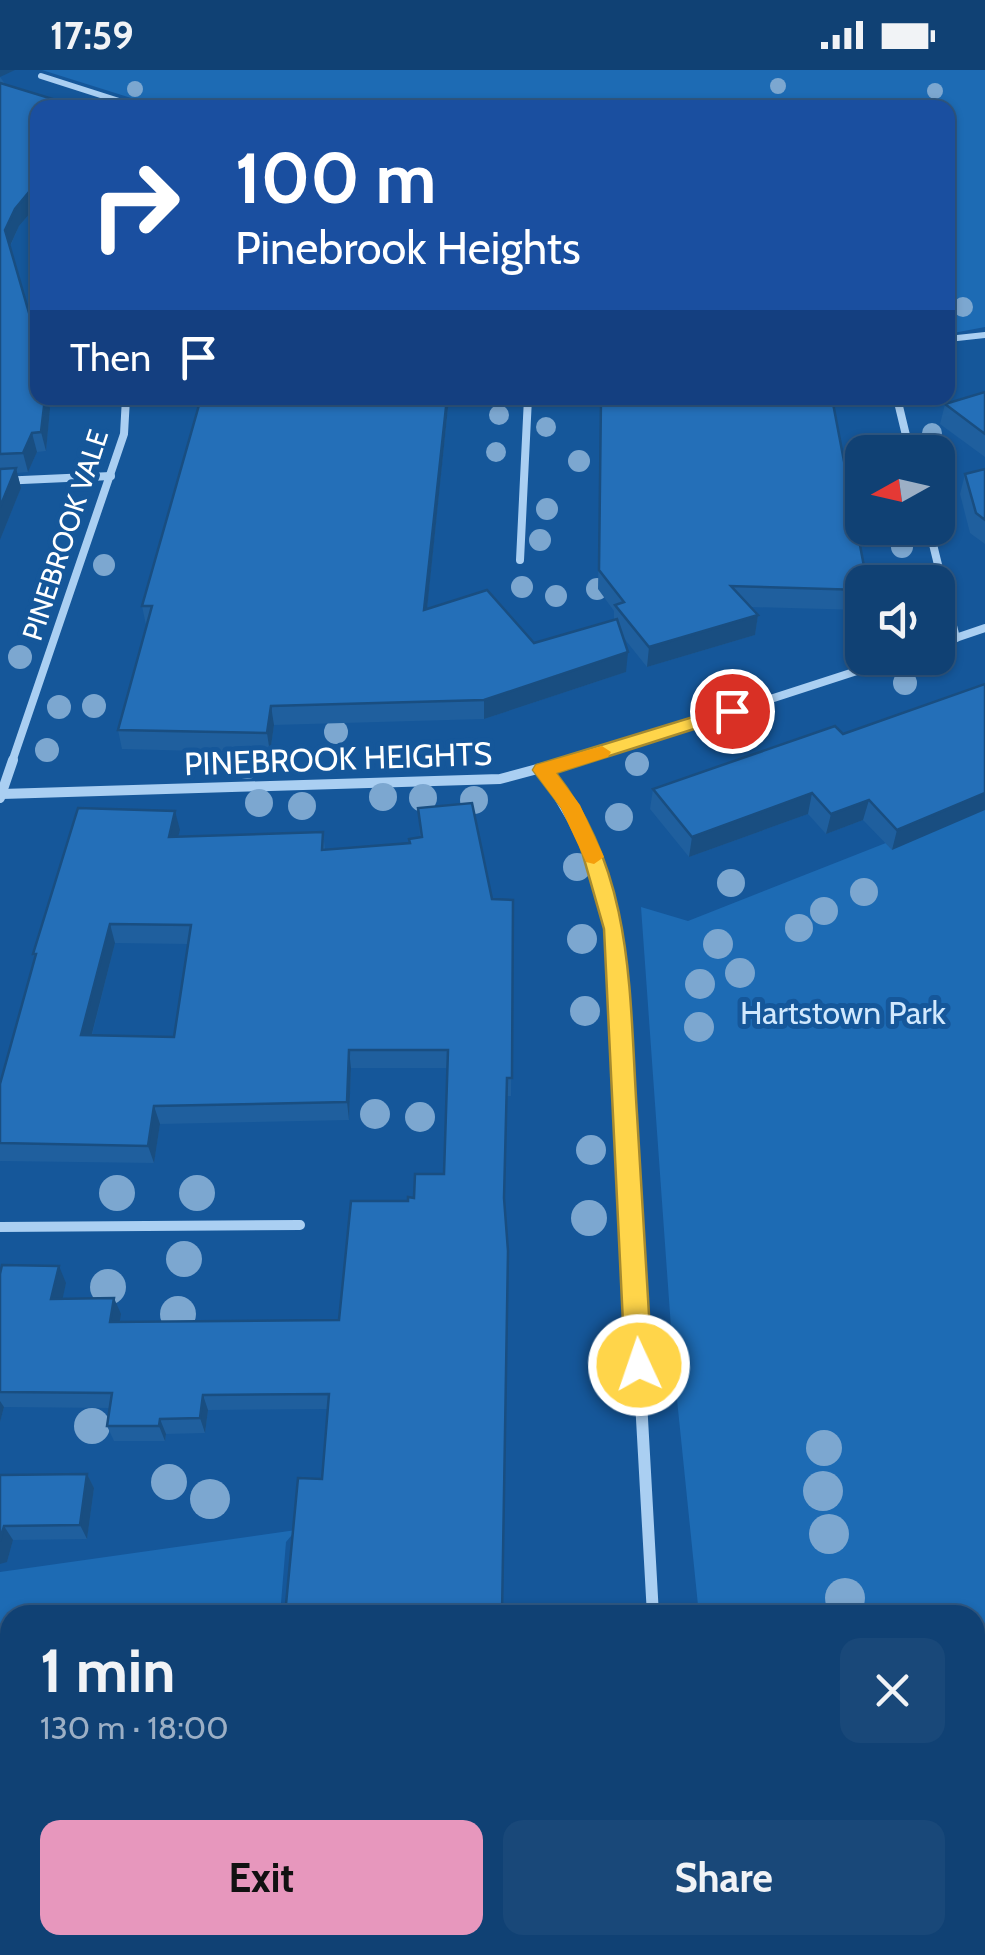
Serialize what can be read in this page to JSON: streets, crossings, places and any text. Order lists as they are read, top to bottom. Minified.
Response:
{"streets":{"street":["PINEBROOK VALE","PINEBROOK HEIGHTS"]},"crossings":[["PINEBROOK VALE","PINEBROOK HEIGHTS"]],"parks":["Hartstown Park"],"north":"left","page":{"status":"17:59","turn":["100 m","Pinebrook Heights"],"then":"Then","heading":["1 min","130 m · 18:00"],"buttons":["Exit","Share"]}}
